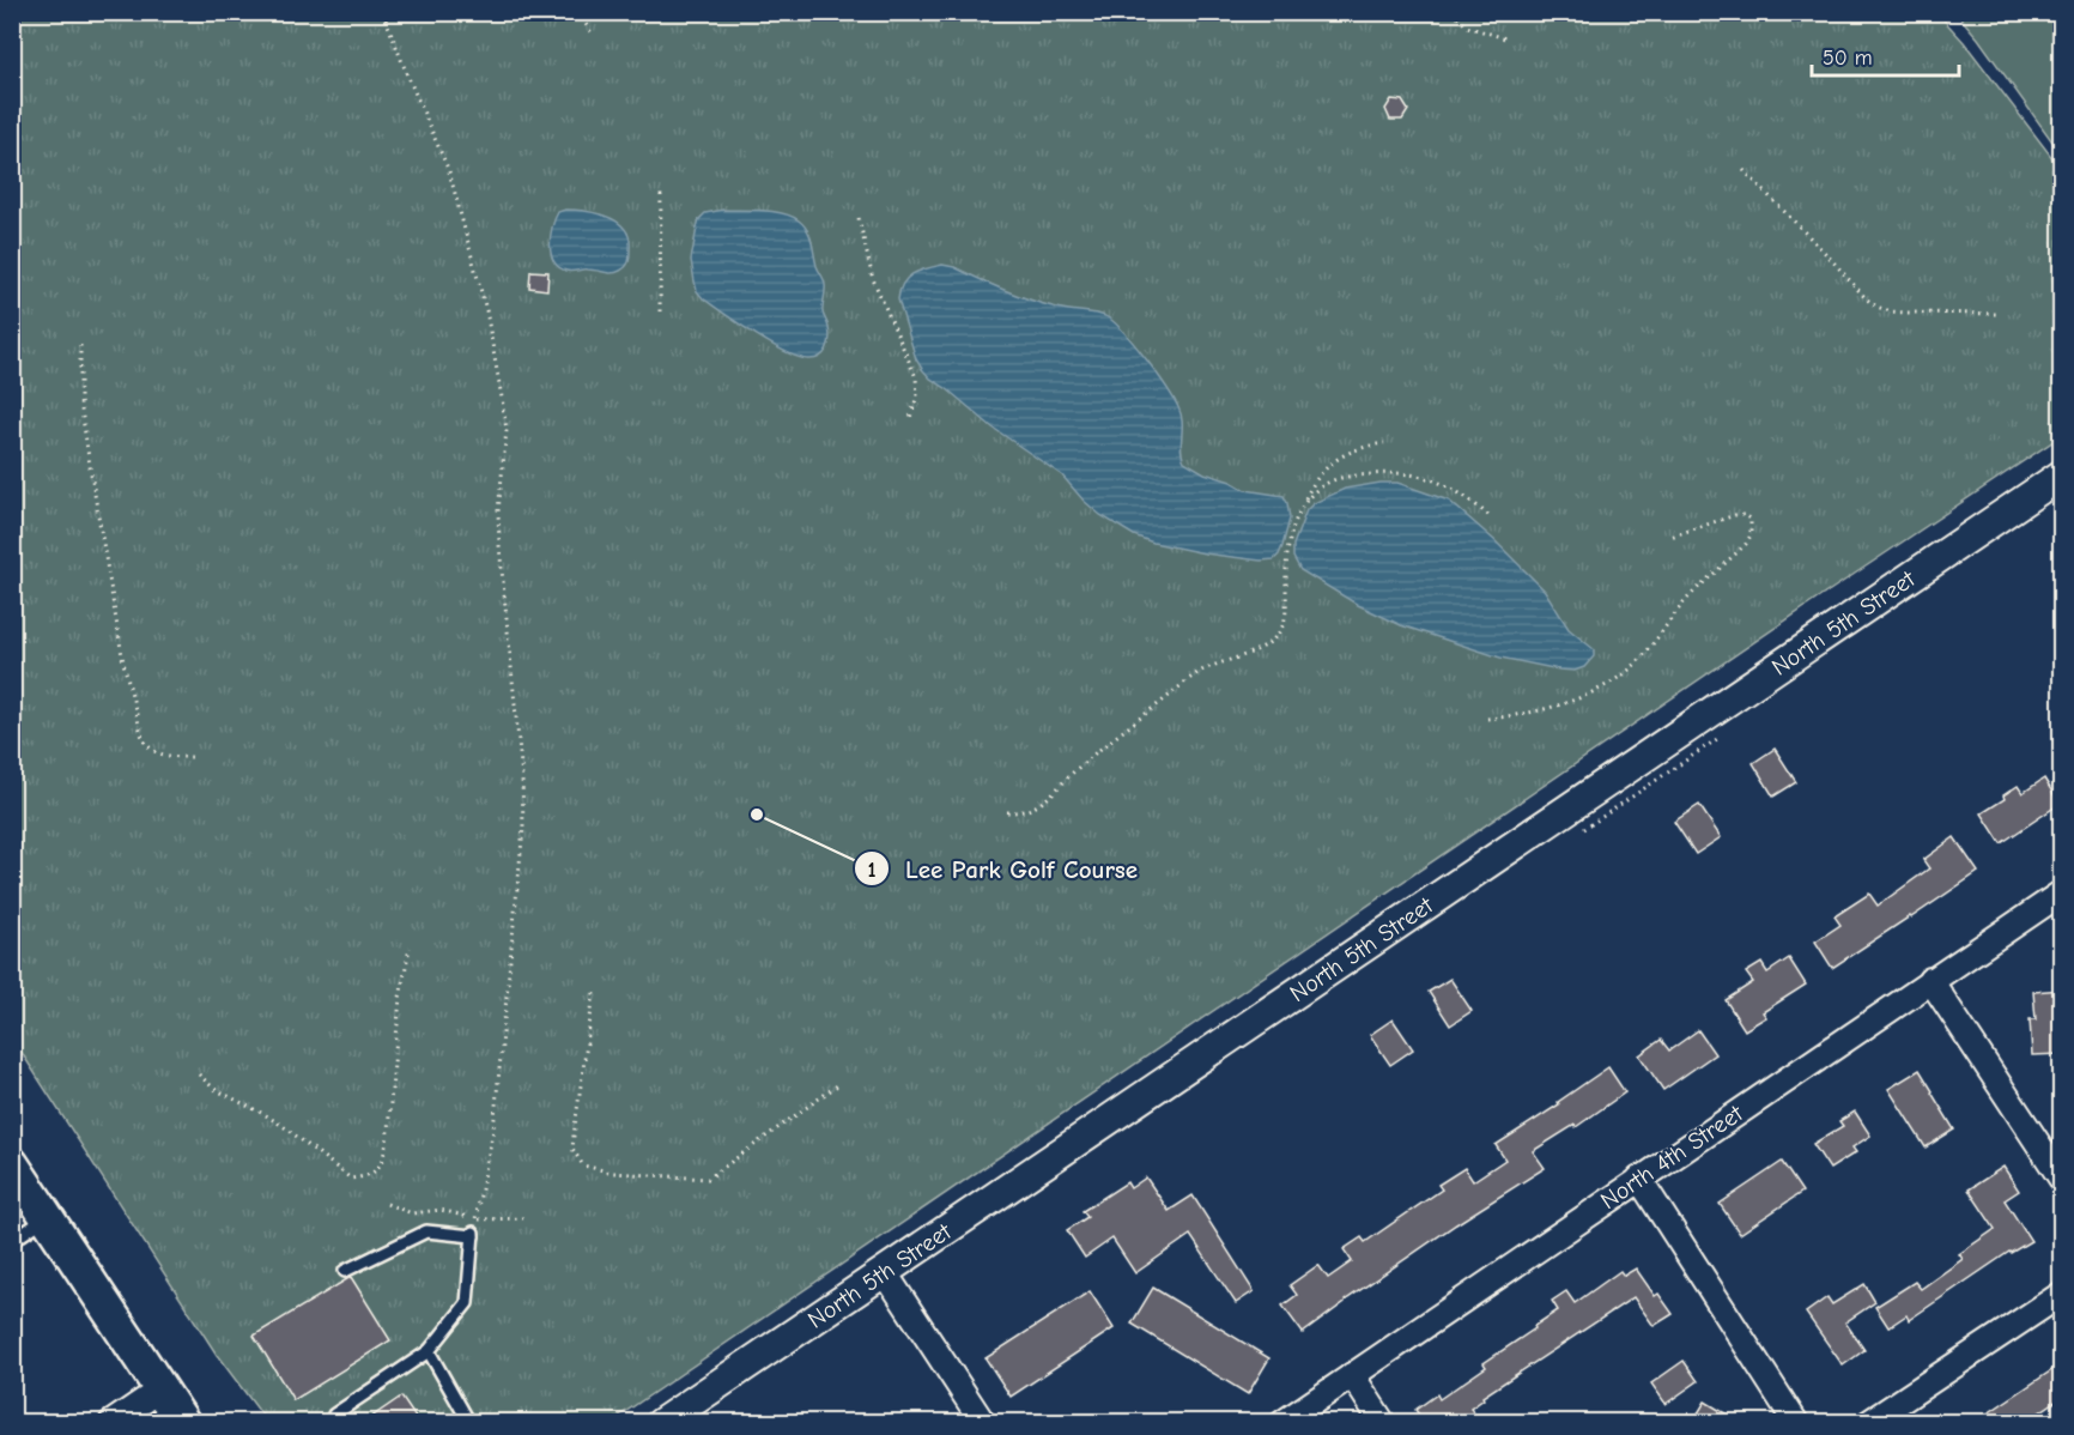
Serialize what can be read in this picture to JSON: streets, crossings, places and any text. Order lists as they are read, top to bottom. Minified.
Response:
{"streets":{"street":["North 5th Street","North 4th Street"]},"places":["Lee Park Golf Course"],"scale_bar":"50 m"}
